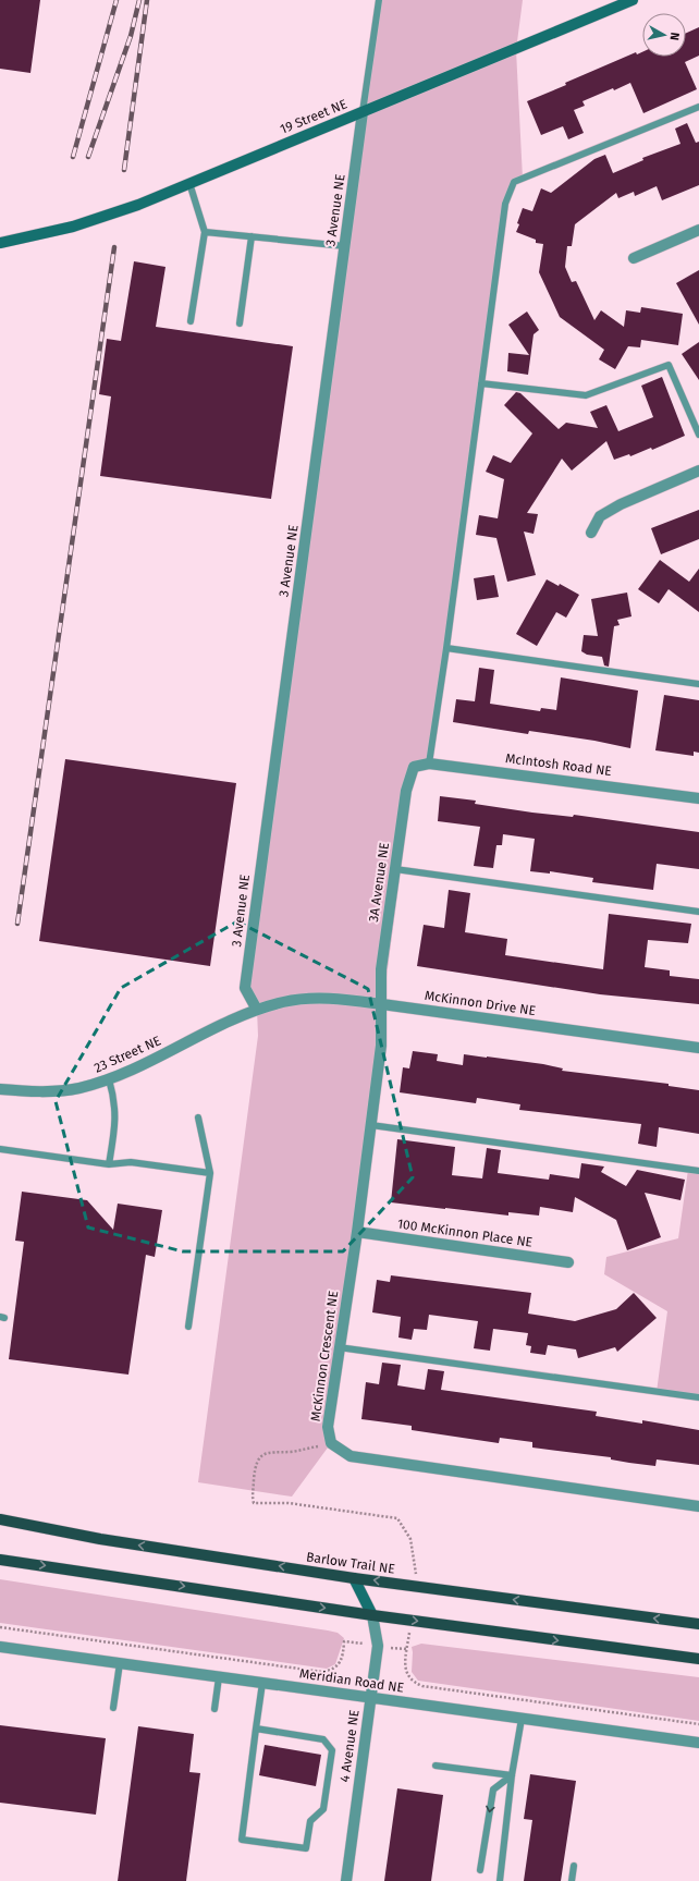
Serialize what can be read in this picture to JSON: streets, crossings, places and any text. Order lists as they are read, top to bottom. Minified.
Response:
{"streets":{"main road":["Barlow Trail NE"],"street":["19 Street NE","3 Avenue NE","McIntosh Road NE","3A Avenue NE","McKinnon Drive NE","23 Street NE","100 McKinnon Place NE","McKinnon Crescent NE","Meridian Road NE","4 Avenue NE"]},"crossings":[["19 Street NE","3 Avenue NE"],["3 Avenue NE","McKinnon Drive NE"],["3 Avenue NE","23 Street NE"],["McIntosh Road NE","3A Avenue NE"],["3A Avenue NE","McKinnon Drive NE"],["3A Avenue NE","McKinnon Crescent NE"],["McKinnon Drive NE","23 Street NE"],["McKinnon Drive NE","McKinnon Crescent NE"],["100 McKinnon Place NE","McKinnon Crescent NE"],["Meridian Road NE","4 Avenue NE"]],"north":"right"}
